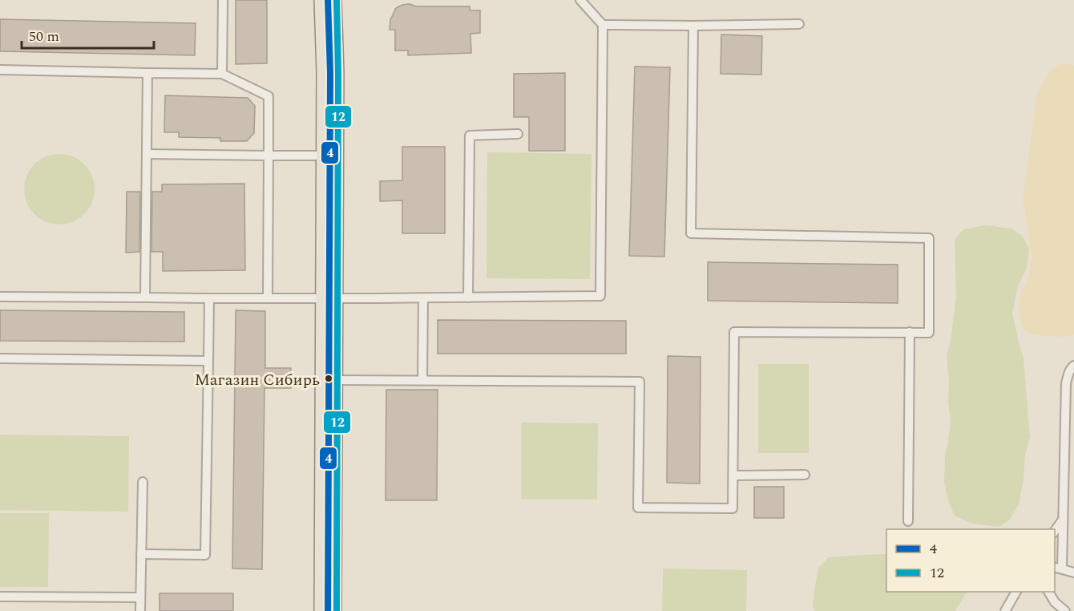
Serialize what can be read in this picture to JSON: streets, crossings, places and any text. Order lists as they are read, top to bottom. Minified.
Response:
{"places":["Магазин Сибирь"],"lines":["transit line 4","transit line 12"],"legend":["4","12"],"scale_bar":"50 m"}
